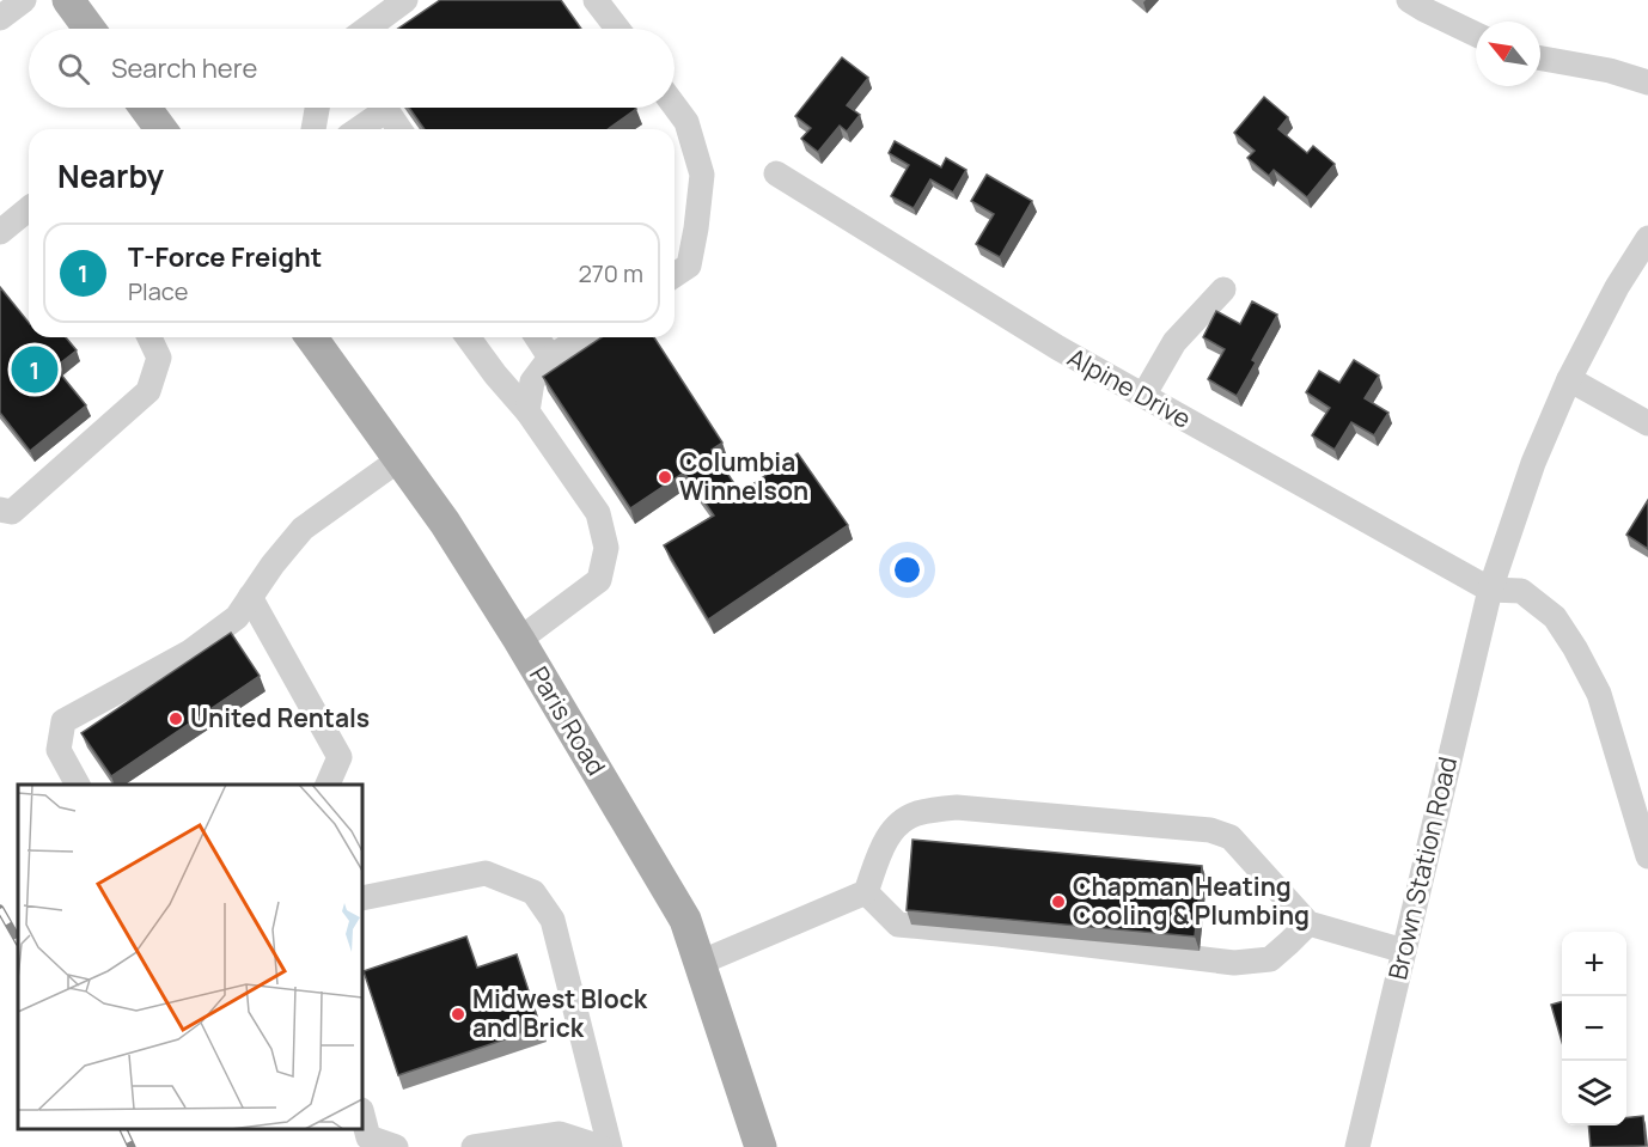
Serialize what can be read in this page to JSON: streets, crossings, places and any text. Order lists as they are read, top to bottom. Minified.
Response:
{"streets":{"main road":["Paris Road"],"street":["Alpine Drive","Brown Station Road"]},"crossings":[["Alpine Drive","Brown Station Road"]],"places":["Columbia Winnelson","United Rentals","Chapman Heating Cooling & Plumbing","Midwest Block and Brick"],"north":"top left","page":{"search":"Search here","heading":"Nearby","list":[{"mark":"1","name":"T-Force Freight","note":"Place","value":"270 m"}],"pins":"1","map_buttons":["+","−"]}}
